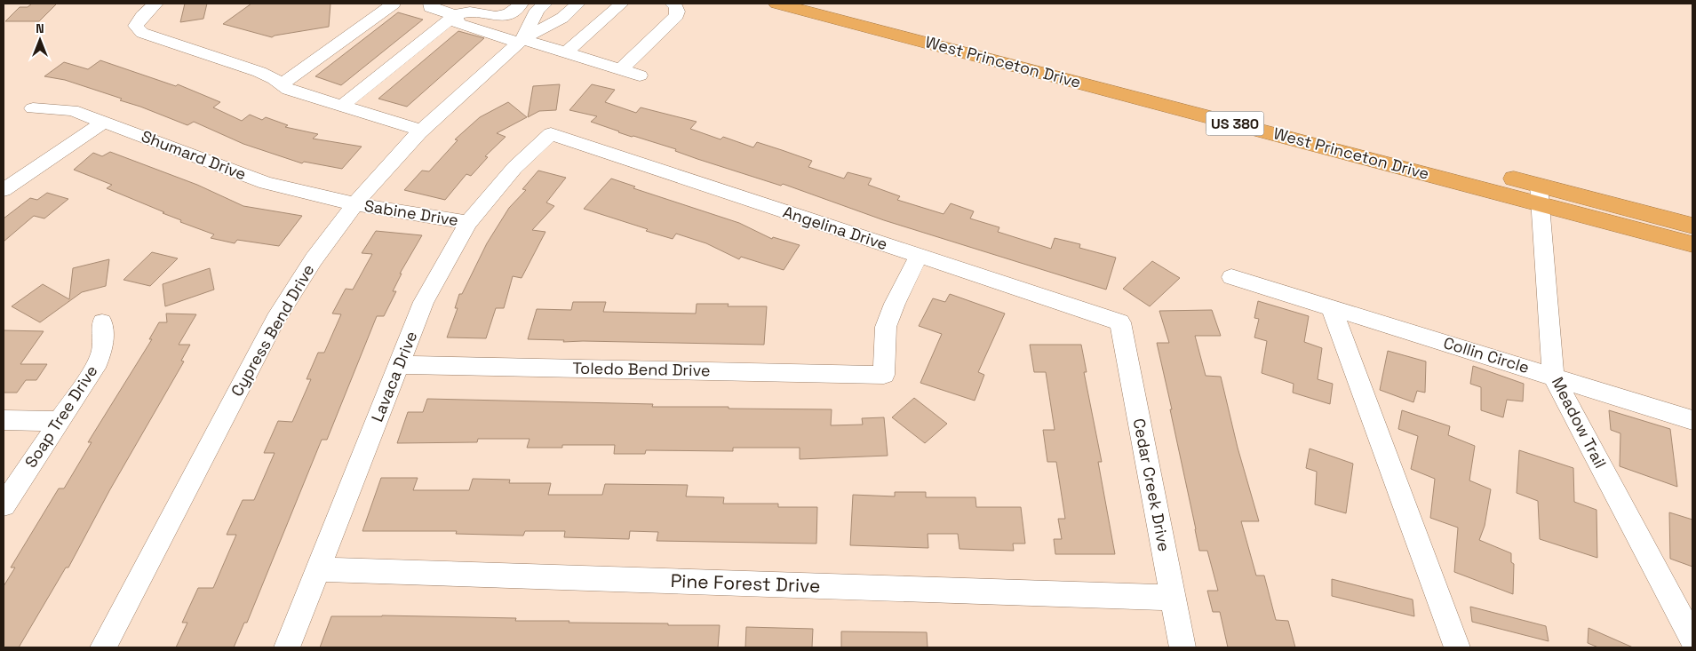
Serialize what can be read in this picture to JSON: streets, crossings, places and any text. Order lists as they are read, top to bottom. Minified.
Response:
{"streets":{"highway":["West Princeton Drive","US 380"],"street":["Shumard Drive","Sabine Drive","Angelina Drive","Cypress Bend Drive","Collin Circle","Toledo Bend Drive","Lavaca Drive","Soap Tree Drive","Meadow Trail","Cedar Creek Drive","Pine Forest Drive"]},"crossings":[["West Princeton Drive","Meadow Trail"],["Shumard Drive","Sabine Drive"],["Shumard Drive","Cypress Bend Drive"],["Sabine Drive","Cypress Bend Drive"],["Sabine Drive","Lavaca Drive"],["Angelina Drive","Toledo Bend Drive"],["Angelina Drive","Lavaca Drive"],["Angelina Drive","Cedar Creek Drive"],["Collin Circle","Meadow Trail"],["Toledo Bend Drive","Lavaca Drive"],["Lavaca Drive","Pine Forest Drive"],["Cedar Creek Drive","Pine Forest Drive"]],"north":"top"}
